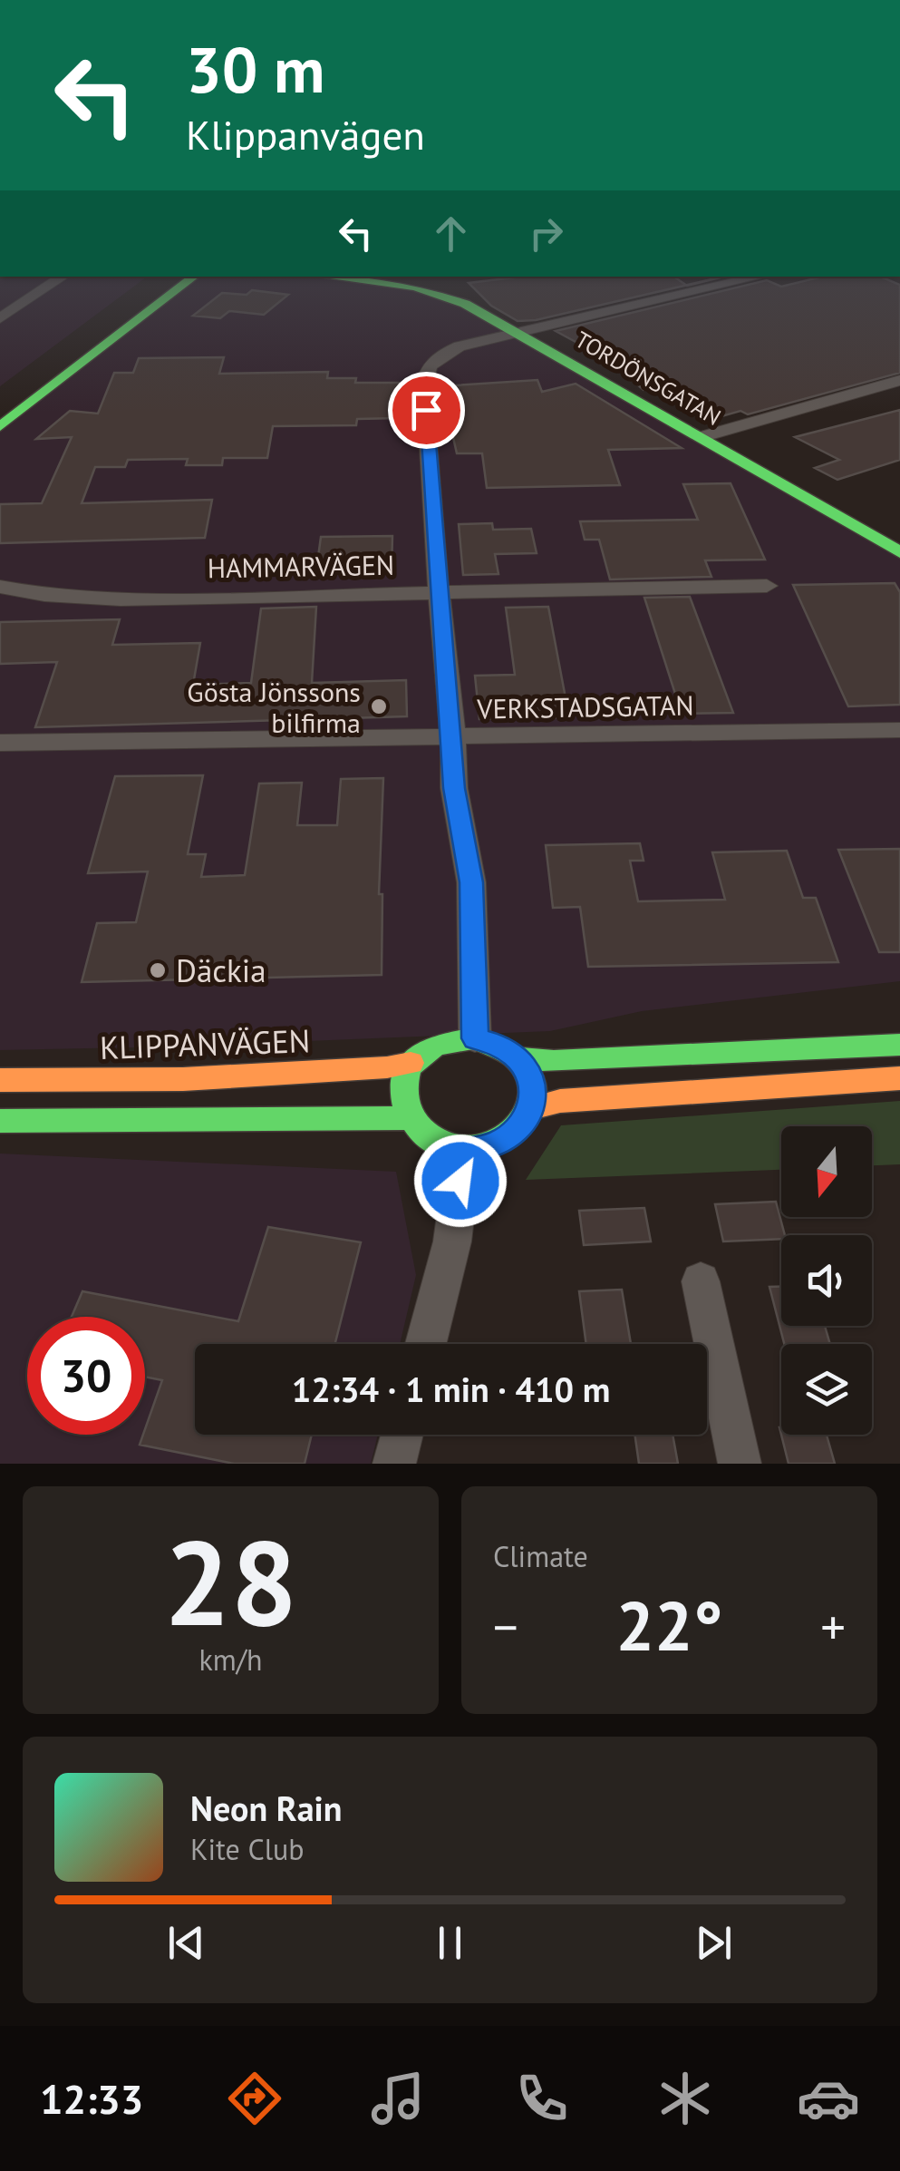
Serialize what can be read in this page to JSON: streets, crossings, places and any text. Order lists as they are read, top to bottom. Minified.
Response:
{"streets":{"main road":["TORDÖNSGATAN","KLIPPANVÄGEN"],"street":["HAMMARVÄGEN","VERKSTADSGATAN"]},"places":["Gösta Jönssons bilfirma","Däckia"],"north":"bottom","page":{"turn":["30 m","Klippanvägen"],"limit":"30","trip":"12:34 · 1 min · 410 m","tile":[["28","km/h"],"Climate"],"heat":["−","22°","+"],"song":["Neon Rain","Kite Club"],"tabs":"12:33"}}
